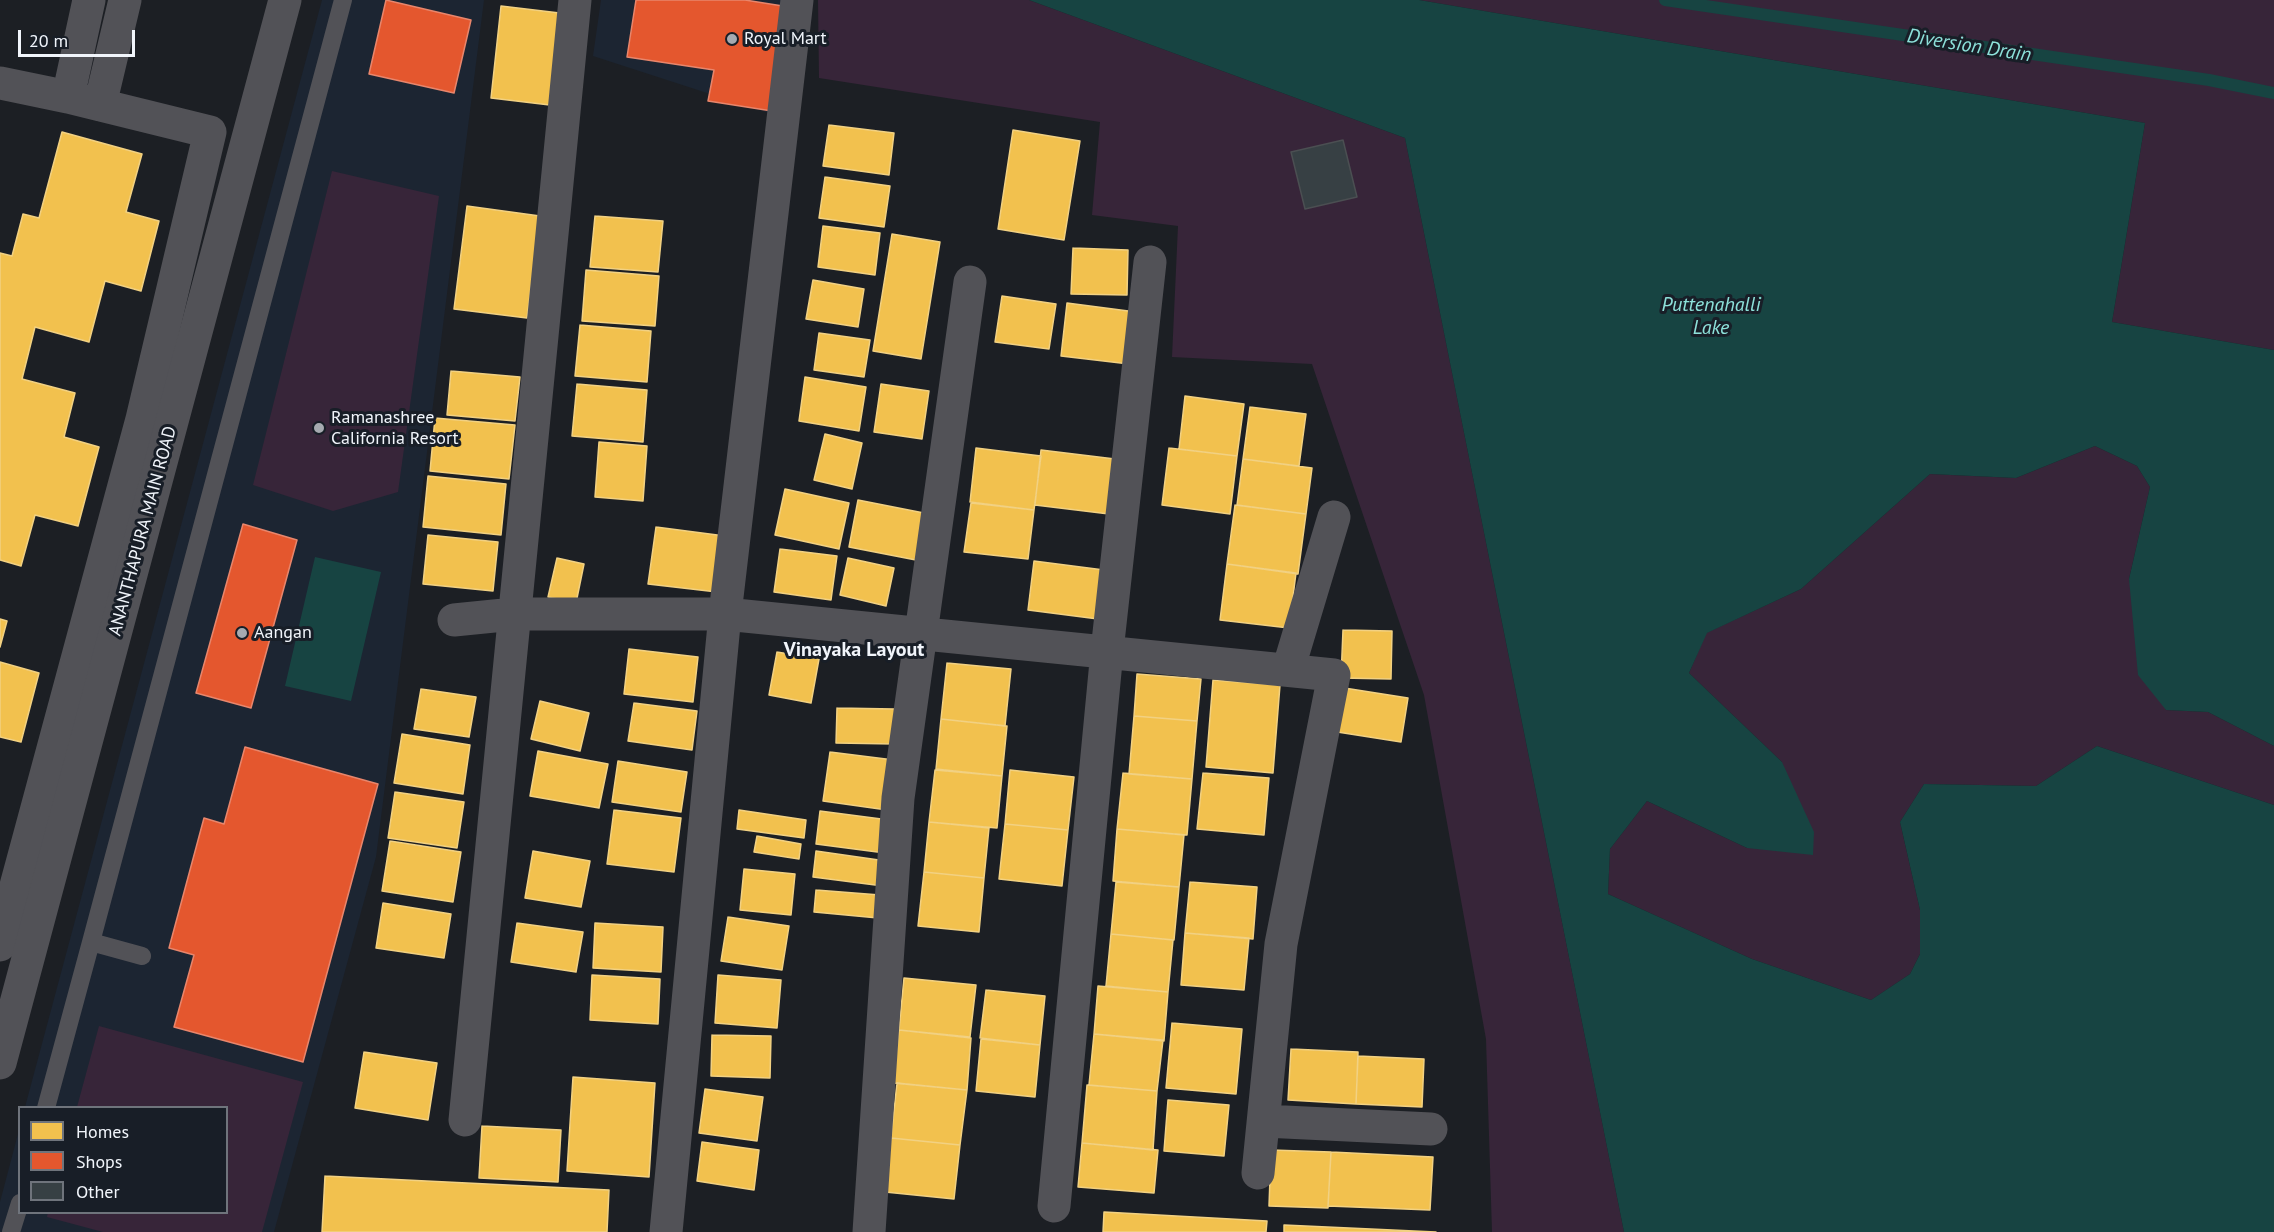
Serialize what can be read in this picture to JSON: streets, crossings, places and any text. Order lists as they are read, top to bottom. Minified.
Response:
{"streets":{"street":["ANANTHAPURA MAIN ROAD"]},"districts":["Vinayaka Layout"],"water":["Diversion Drain","Puttenahalli Lake"],"places":["Royal Mart","Ramanashree California Resort","Aangan"],"legend":["Homes","Shops","Other"],"scale_bar":"20 m"}
